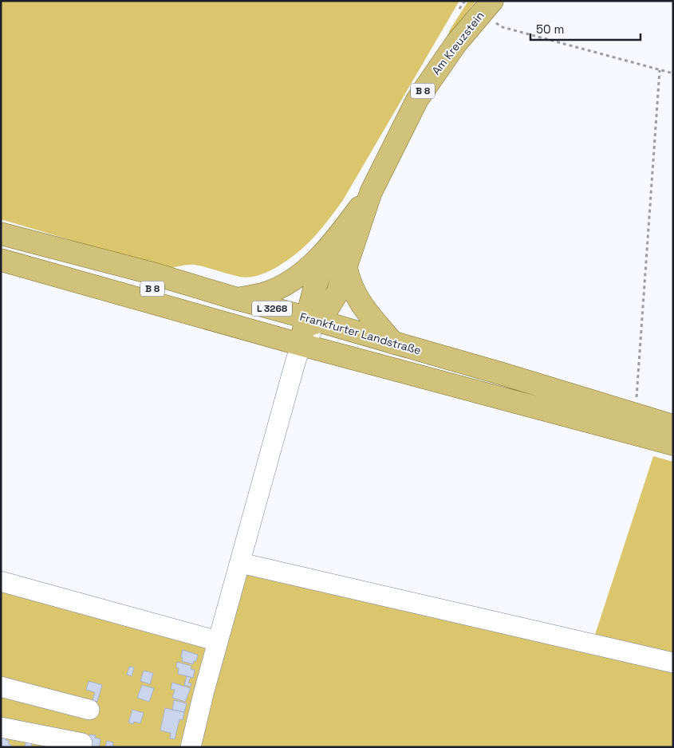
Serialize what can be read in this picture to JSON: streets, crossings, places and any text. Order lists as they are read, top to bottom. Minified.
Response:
{"streets":{"main road":["Am Kreuzstein","B 8","L 3268","Frankfurter Landstraße"]},"crossings":[["Am Kreuzstein","B 8"],["Am Kreuzstein","Frankfurter Landstraße"],["B 8","Frankfurter Landstraße"]],"scale_bar":"50 m"}
